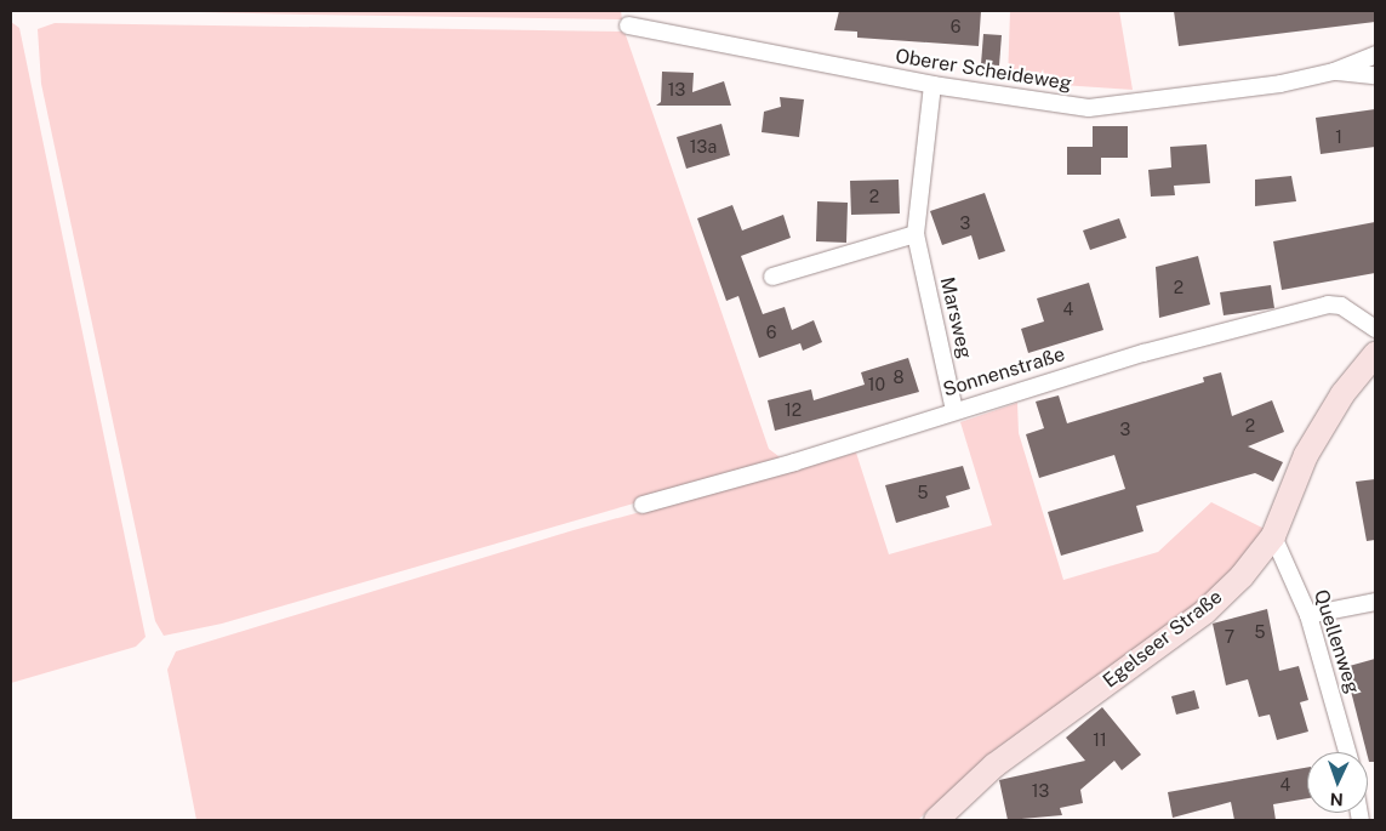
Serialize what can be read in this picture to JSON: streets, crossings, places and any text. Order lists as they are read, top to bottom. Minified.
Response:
{"streets":{"street":["Oberer Scheideweg","Marsweg","Sonnenstraße","Egelseer Straße","Quellenweg"]},"crossings":[["Oberer Scheideweg","Marsweg"],["Marsweg","Sonnenstraße"],["Egelseer Straße","Quellenweg"]],"house_numbers":["6","13","1","13a","2","3","2","4","6","8","10","12","2","3","5","5","7","11","4","13"],"north":"bottom"}
